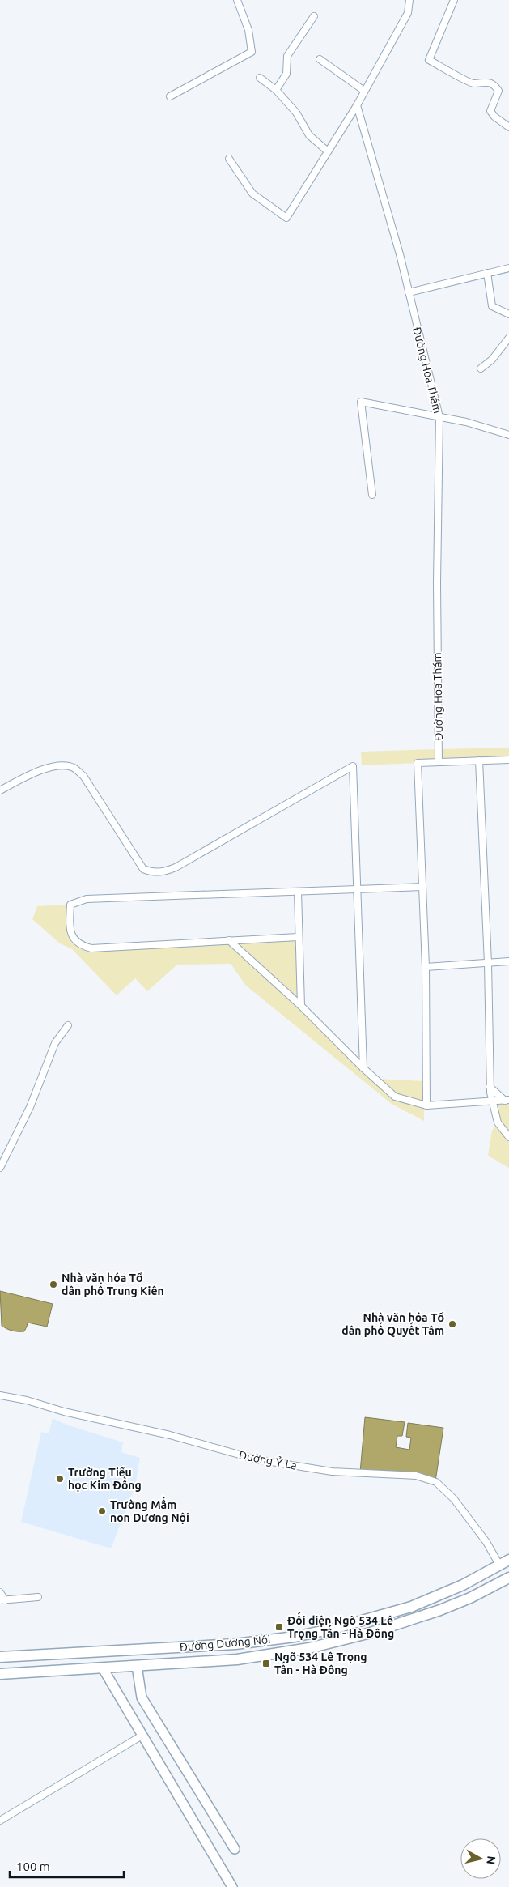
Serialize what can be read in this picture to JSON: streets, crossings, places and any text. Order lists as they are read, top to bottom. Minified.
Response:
{"streets":{"main road":["Đường Dương Nội"],"street":["Đường Hoa Thám","Đường Ỷ La"]},"crossings":[["Đường Ỷ La","Đường Dương Nội"]],"places":{"other":["Nhà văn hóa Tổ dân phố Trung Kiên","Nhà văn hóa Tổ dân phố Quyết Tâm","Trường Tiểu học Kim Đồng","Trường Mầm non Dương Nội"],"transit":["Đối diện Ngõ 534 Lê Trọng Tấn - Hà Đông","Ngõ 534 Lê Trọng Tấn - Hà Đông"]},"scale_bar":"100 m","north":"right"}
